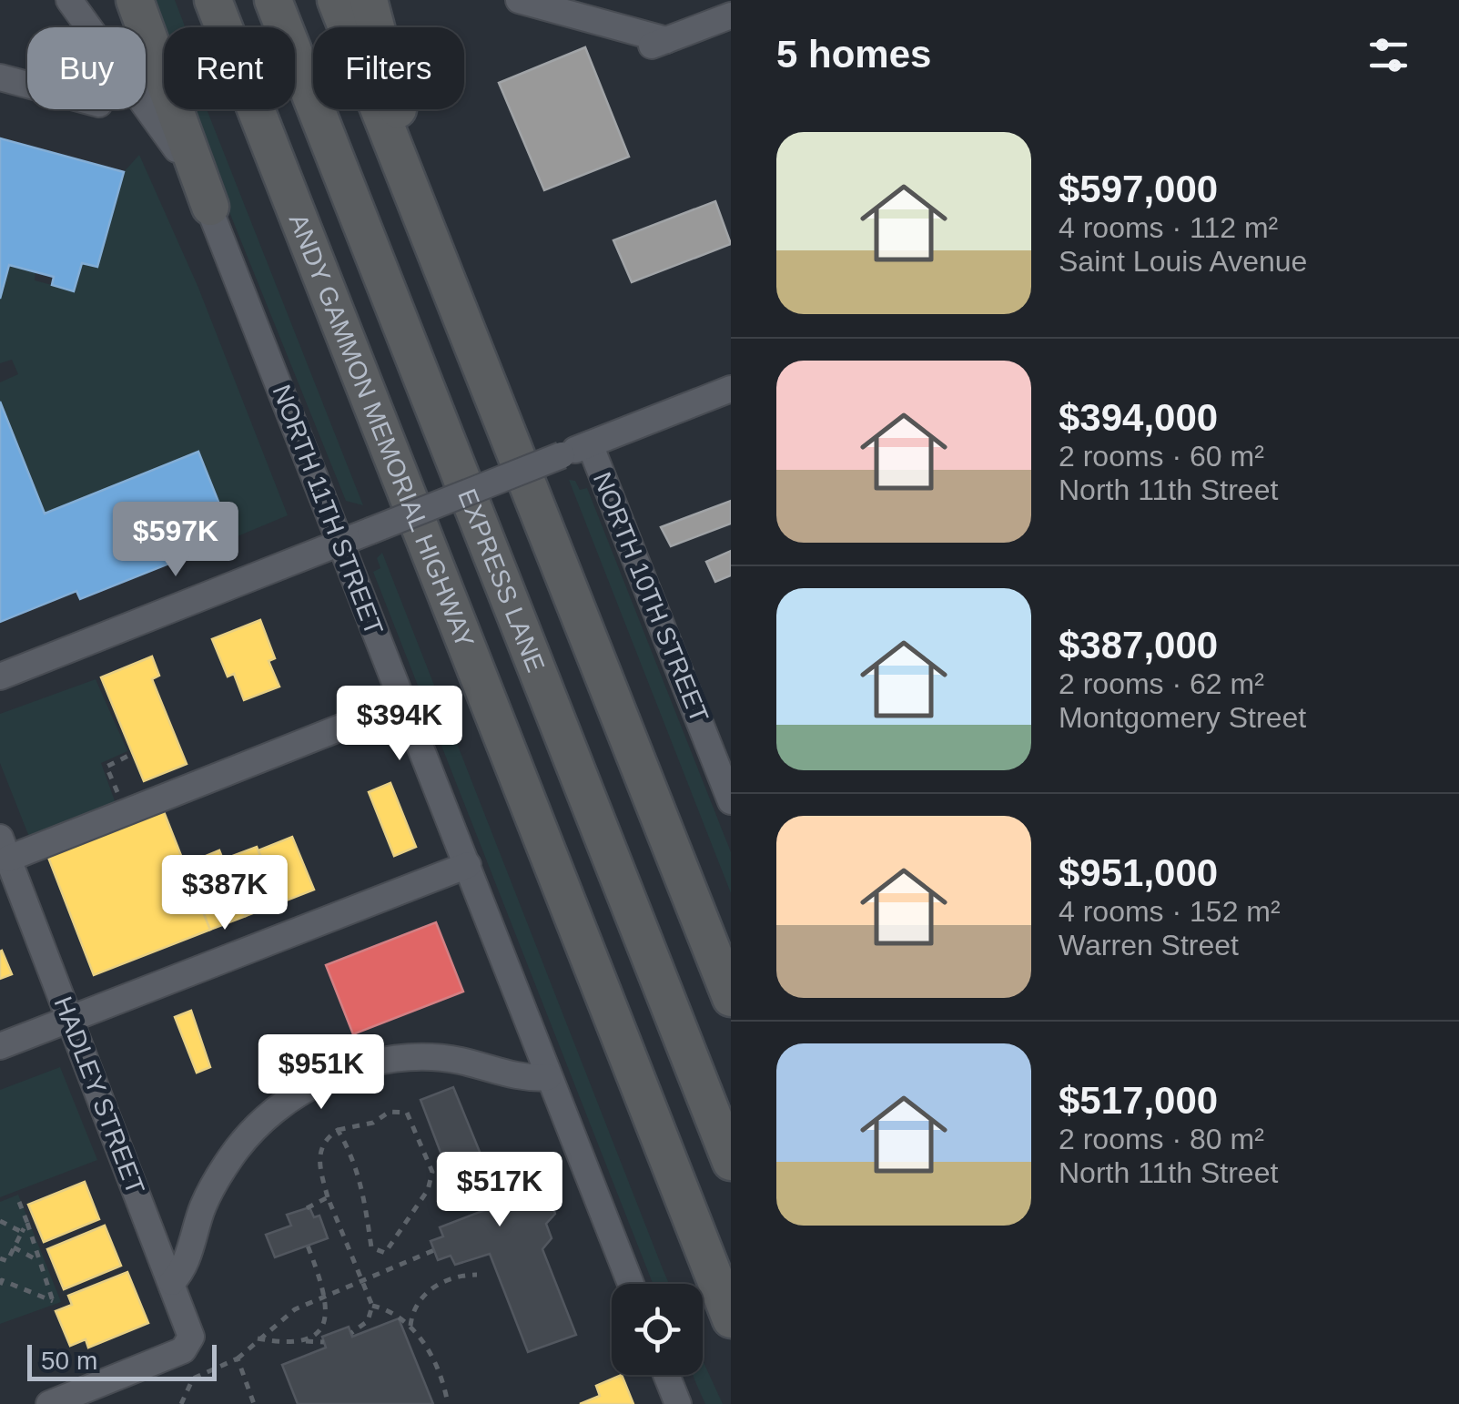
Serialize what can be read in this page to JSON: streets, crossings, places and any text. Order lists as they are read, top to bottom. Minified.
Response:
{"streets":{"highway":["ANDY GAMMON MEMORIAL HIGHWAY","EXPRESS LANE"],"street":["NORTH 11TH STREET","NORTH 10TH STREET","HADLEY STREET"]},"scale_bar":"50 m","page":{"heading":"5 homes","chip":["Buy","Rent","Filters"],"list":[{"name":"$597,000","note":"4 rooms · 112 m² · Saint Louis Avenue"},{"name":"$394,000","note":"2 rooms · 60 m² · North 11th Street"},{"name":"$387,000","note":"2 rooms · 62 m² · Montgomery Street"},{"name":"$951,000","note":"4 rooms · 152 m² · Warren Street"},{"name":"$517,000","note":"2 rooms · 80 m² · North 11th Street"}],"price":["$597K","$394K","$387K","$951K","$517K"],"scale":"50 m"}}
